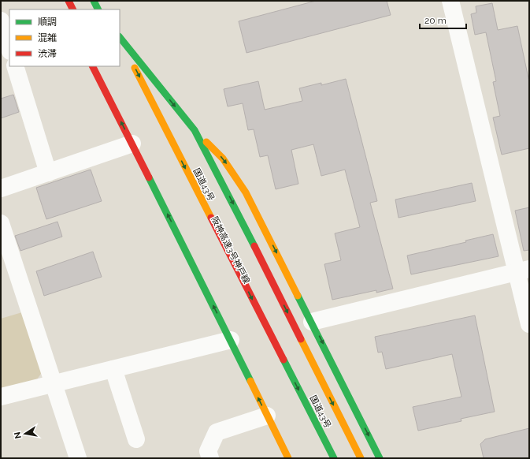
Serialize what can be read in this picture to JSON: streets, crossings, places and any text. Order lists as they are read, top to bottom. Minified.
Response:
{"streets":{"highway":["国道43号","阪神高速3号神戸線"]},"legend":["順調","混雑","渋滞"],"scale_bar":"20 m","north":"left"}
